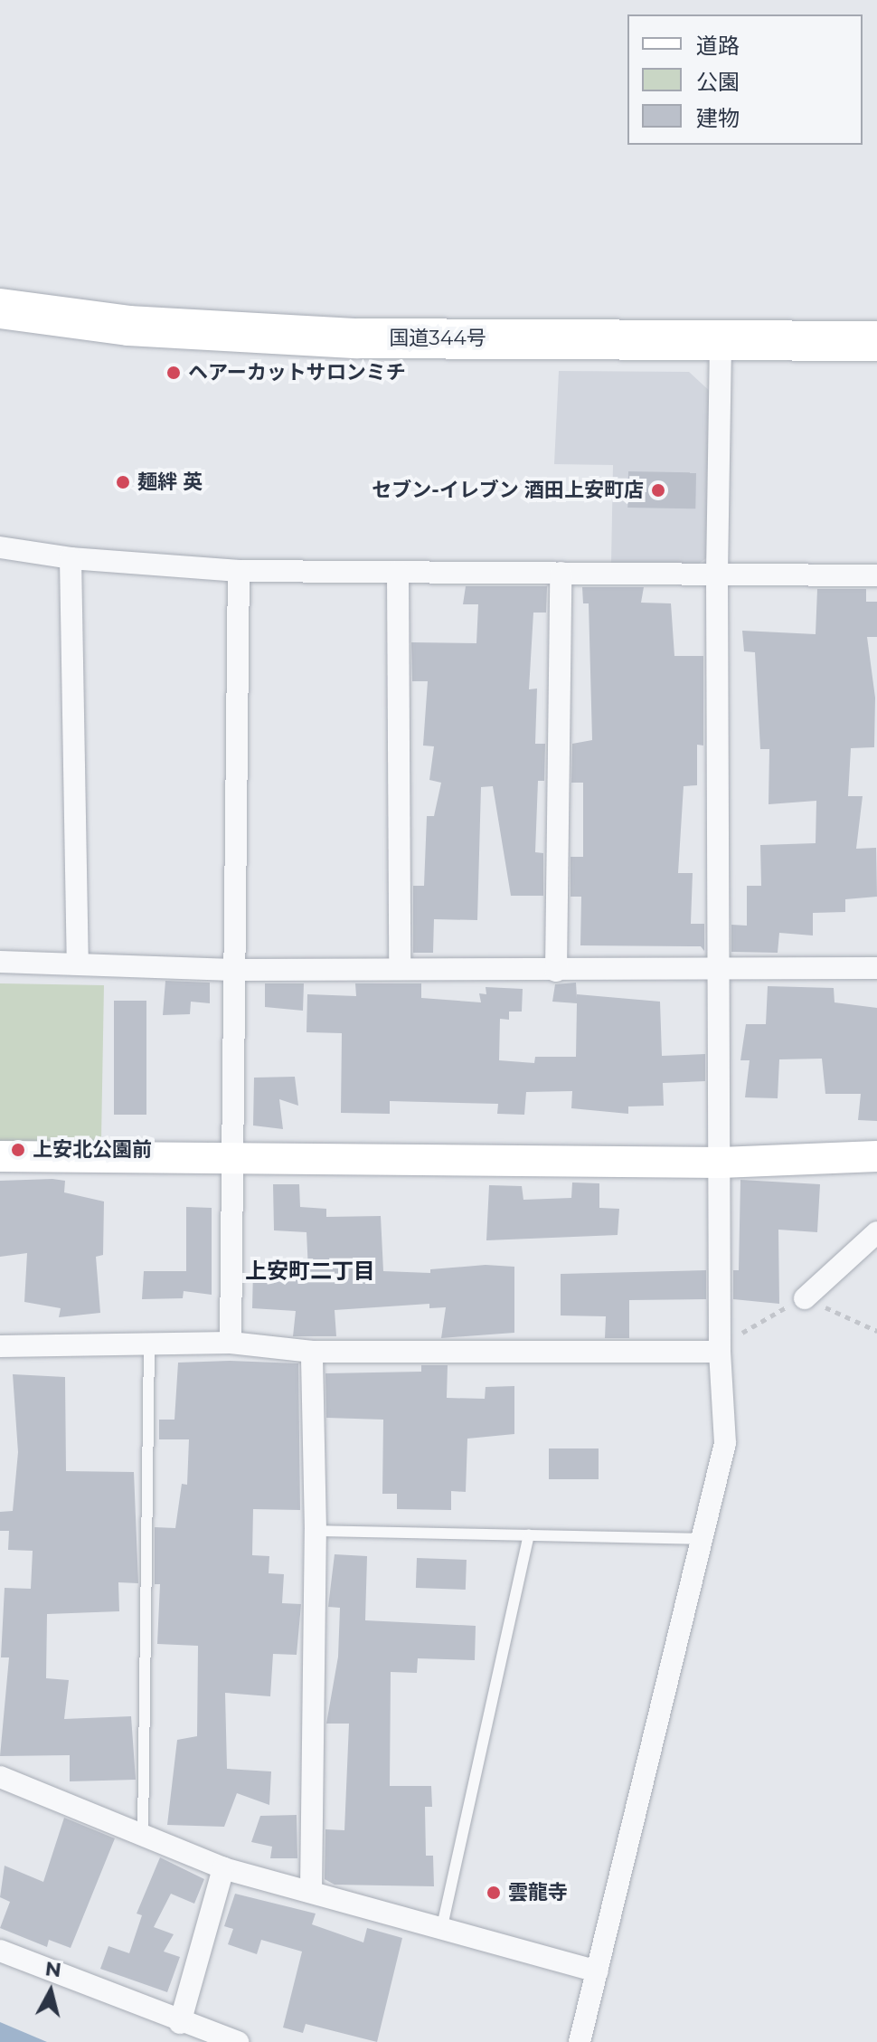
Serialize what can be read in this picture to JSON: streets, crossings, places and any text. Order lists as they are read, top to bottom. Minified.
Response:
{"streets":{"highway":["国道344号"]},"districts":["上安町二丁目"],"places":["ヘアーカットサロンミチ","麺絆 英","セブン-イレブン 酒田上安町店","上安北公園前","雲龍寺"],"legend":["道路","公園","建物"],"north":"top"}
